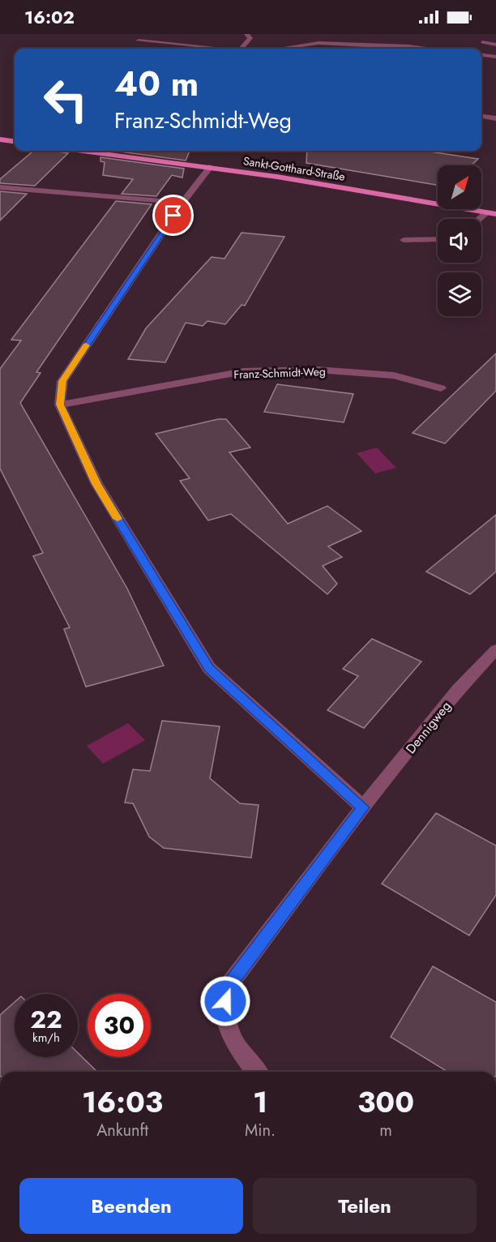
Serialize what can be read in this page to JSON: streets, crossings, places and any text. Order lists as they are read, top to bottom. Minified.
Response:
{"streets":{"main road":["Sankt-Gotthard-Straße"],"street":["Franz-Schmidt-Weg","Dennigweg"]},"north":"top right","page":{"status":"16:02","turn":["40 m","Franz-Schmidt-Weg"],"speed":"22 km/h","limit":"30","eta":["16:03","Ankunft","1","Min.","300","m"],"buttons":["Beenden","Teilen"]}}
